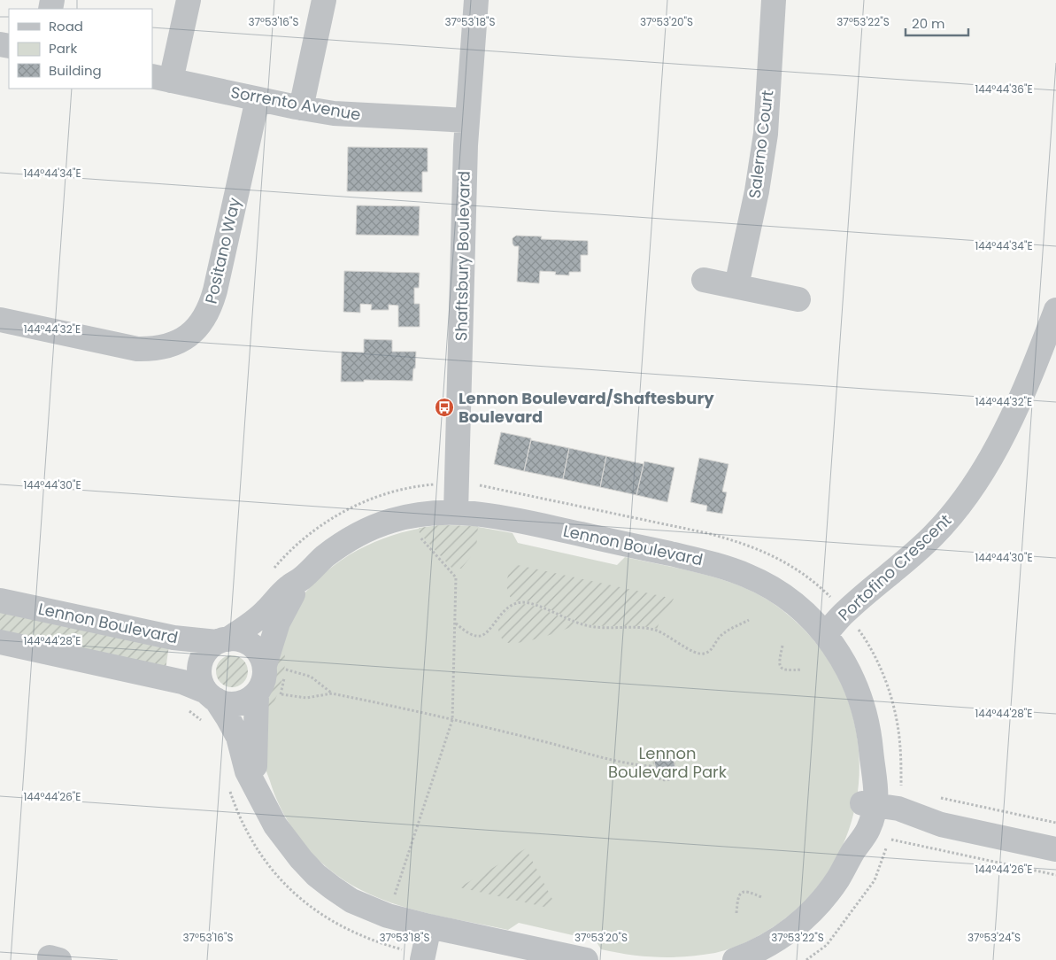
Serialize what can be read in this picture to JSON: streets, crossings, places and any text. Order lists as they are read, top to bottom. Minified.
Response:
{"streets":{"street":["Sorrento Avenue","Salerno Court","Positano Way","Shaftsbury Boulevard","Lennon Boulevard","Portofino Crescent"]},"crossings":[["Sorrento Avenue","Positano Way"],["Sorrento Avenue","Shaftsbury Boulevard"],["Shaftsbury Boulevard","Lennon Boulevard"],["Lennon Boulevard","Portofino Crescent"]],"parks":["Lennon Boulevard Park"],"places":{"bus stop":["Lennon Boulevard/Shaftesbury Boulevard"]},"legend":["Road","Park","Building"],"scale_bar":"20 m","coordinates":["37°53'16\"S","37°53'18\"S","37°53'20\"S","37°53'22\"S","144°44'36\"E","144°44'34\"E","144°44'32\"E","144°44'30\"E","144°44'28\"E","144°44'26\"E","37°53'24\"S"]}
